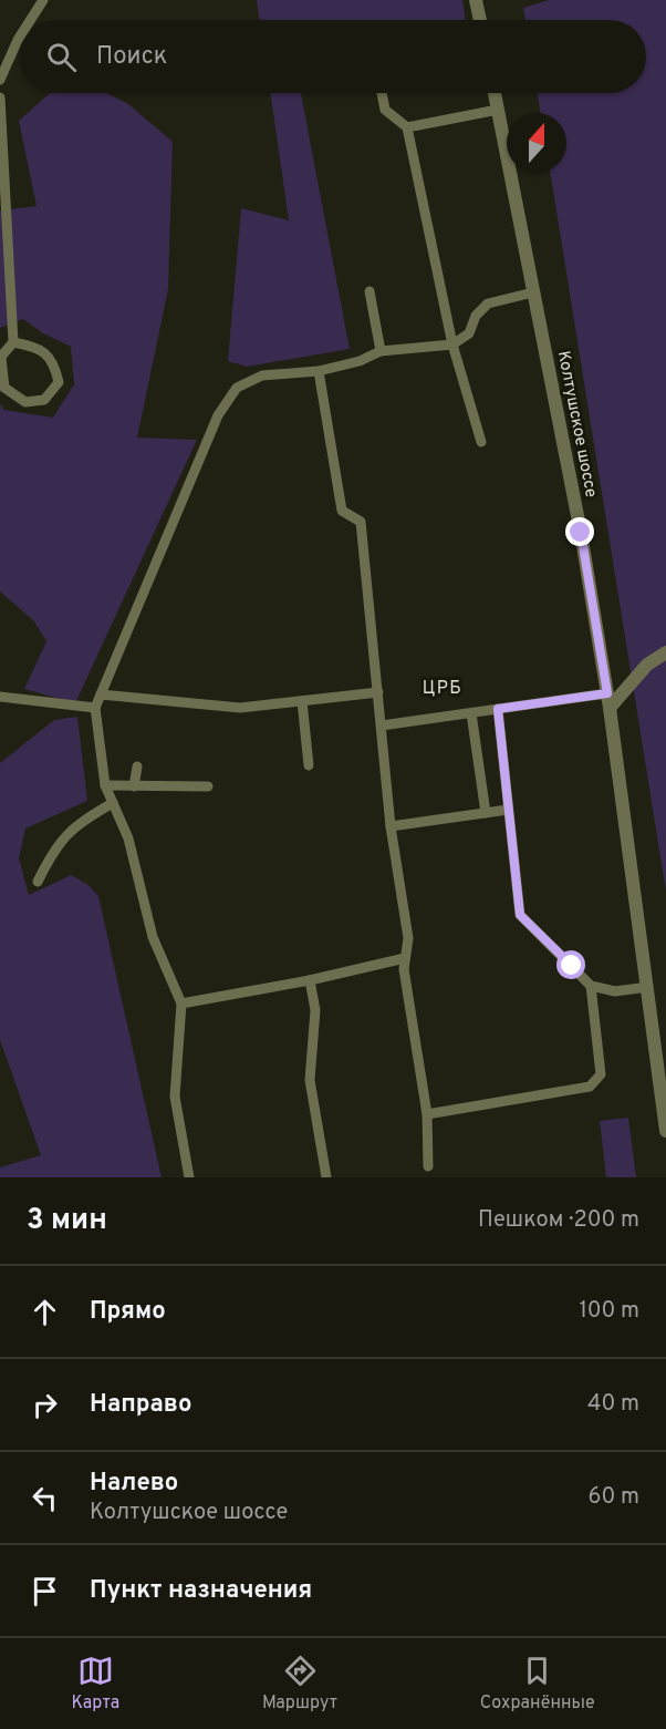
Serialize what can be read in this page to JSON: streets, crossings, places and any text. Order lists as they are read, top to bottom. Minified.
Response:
{"streets":{"street":["Колтушское шоссе"]},"districts":["ЦРБ"],"north":"top","page":{"search":"Поиск","heading":["3 мин","Пешком · 200 m"],"list":[["Прямо","100 m"],["Направо","40 m"],["Налево","Колтушское шоссе","60 m"],"Пункт назначения"],"nav":["Карта","Маршрут","Сохранённые"]}}
